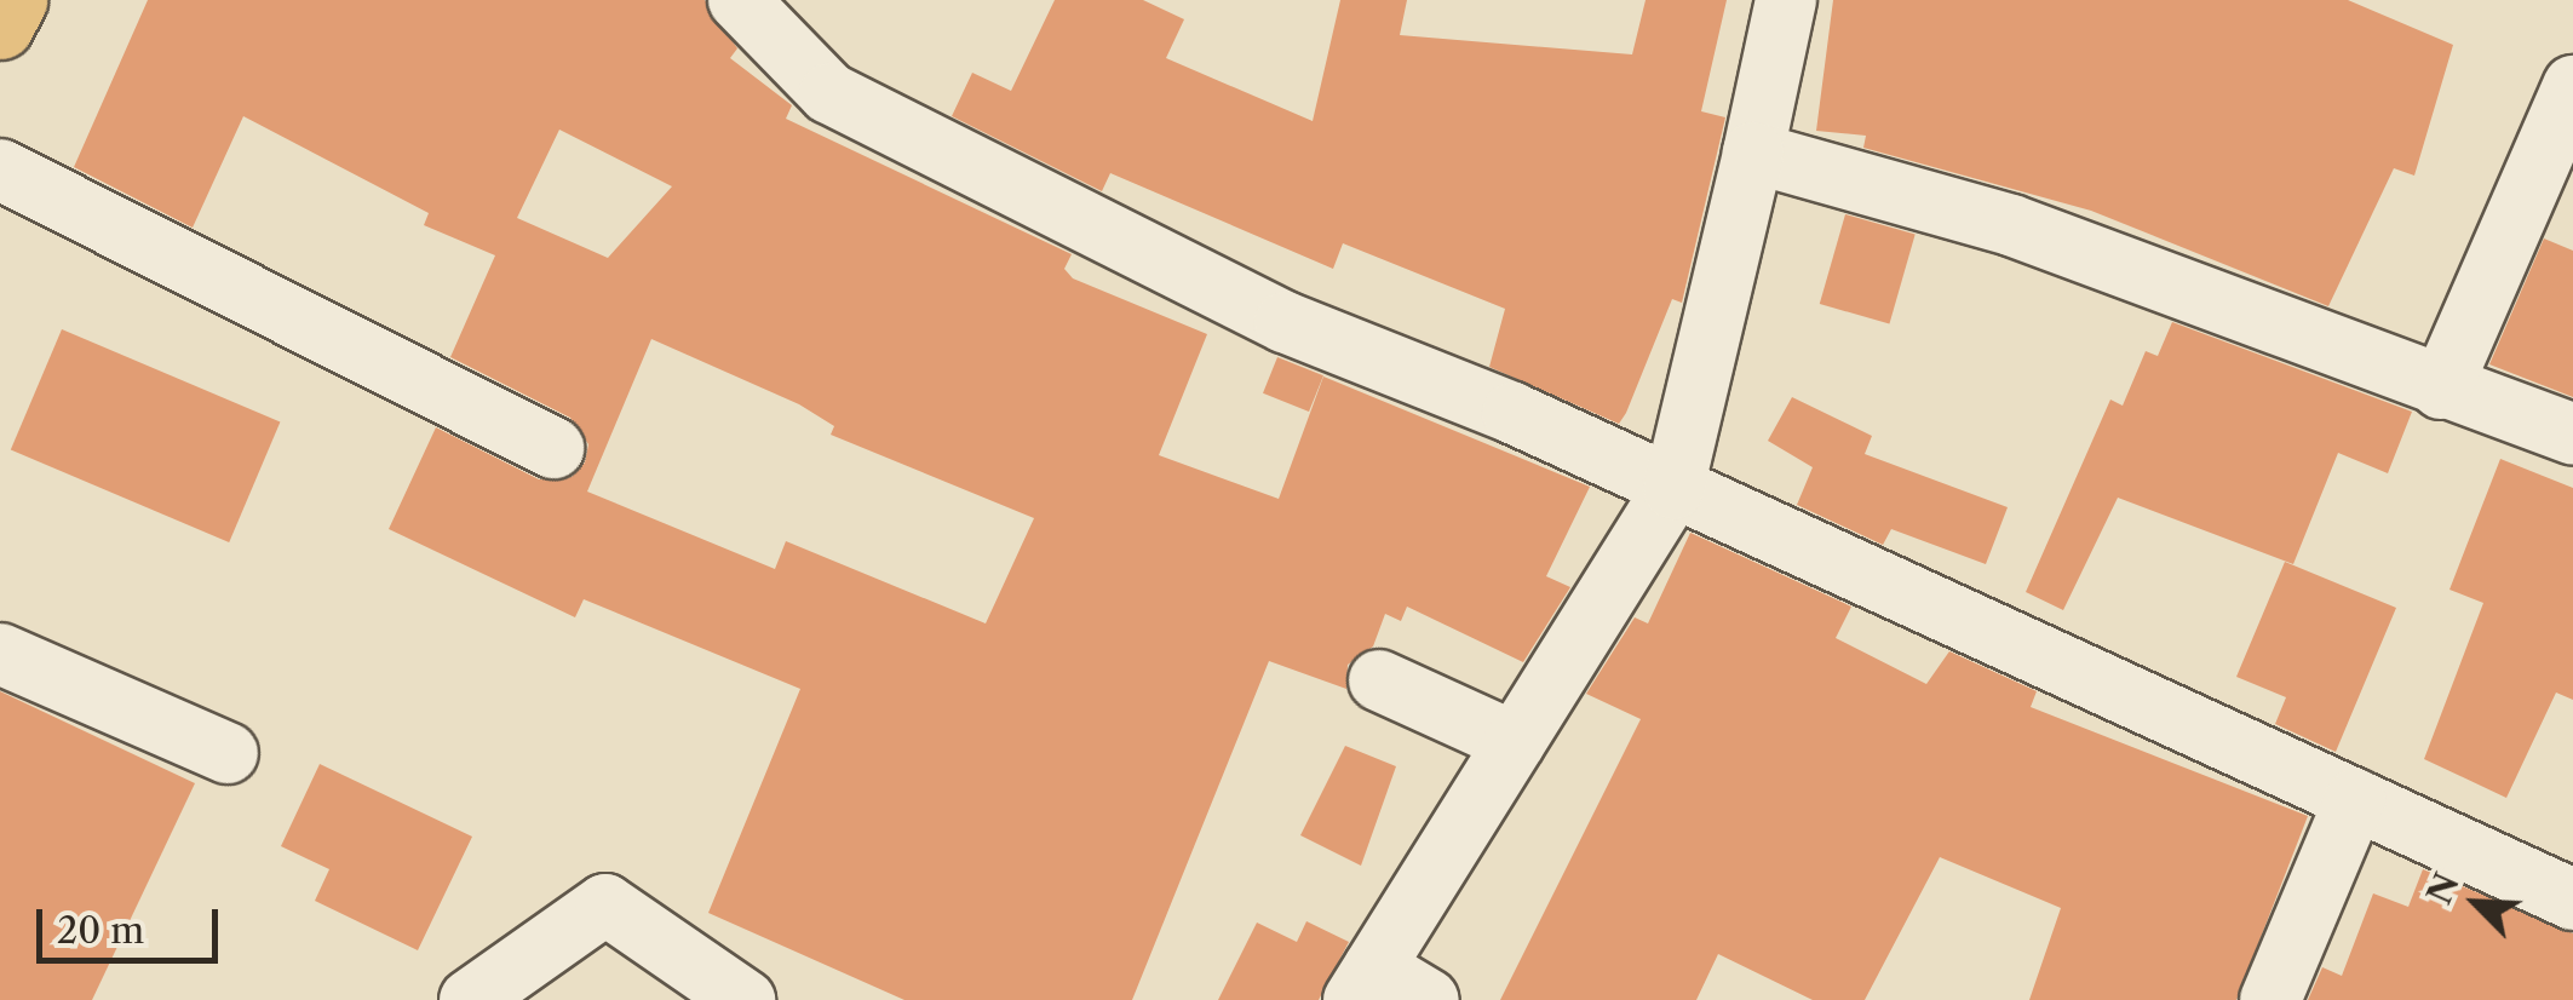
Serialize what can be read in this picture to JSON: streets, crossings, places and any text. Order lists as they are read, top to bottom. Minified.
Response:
{"scale_bar":"20 m","north":"top left"}
